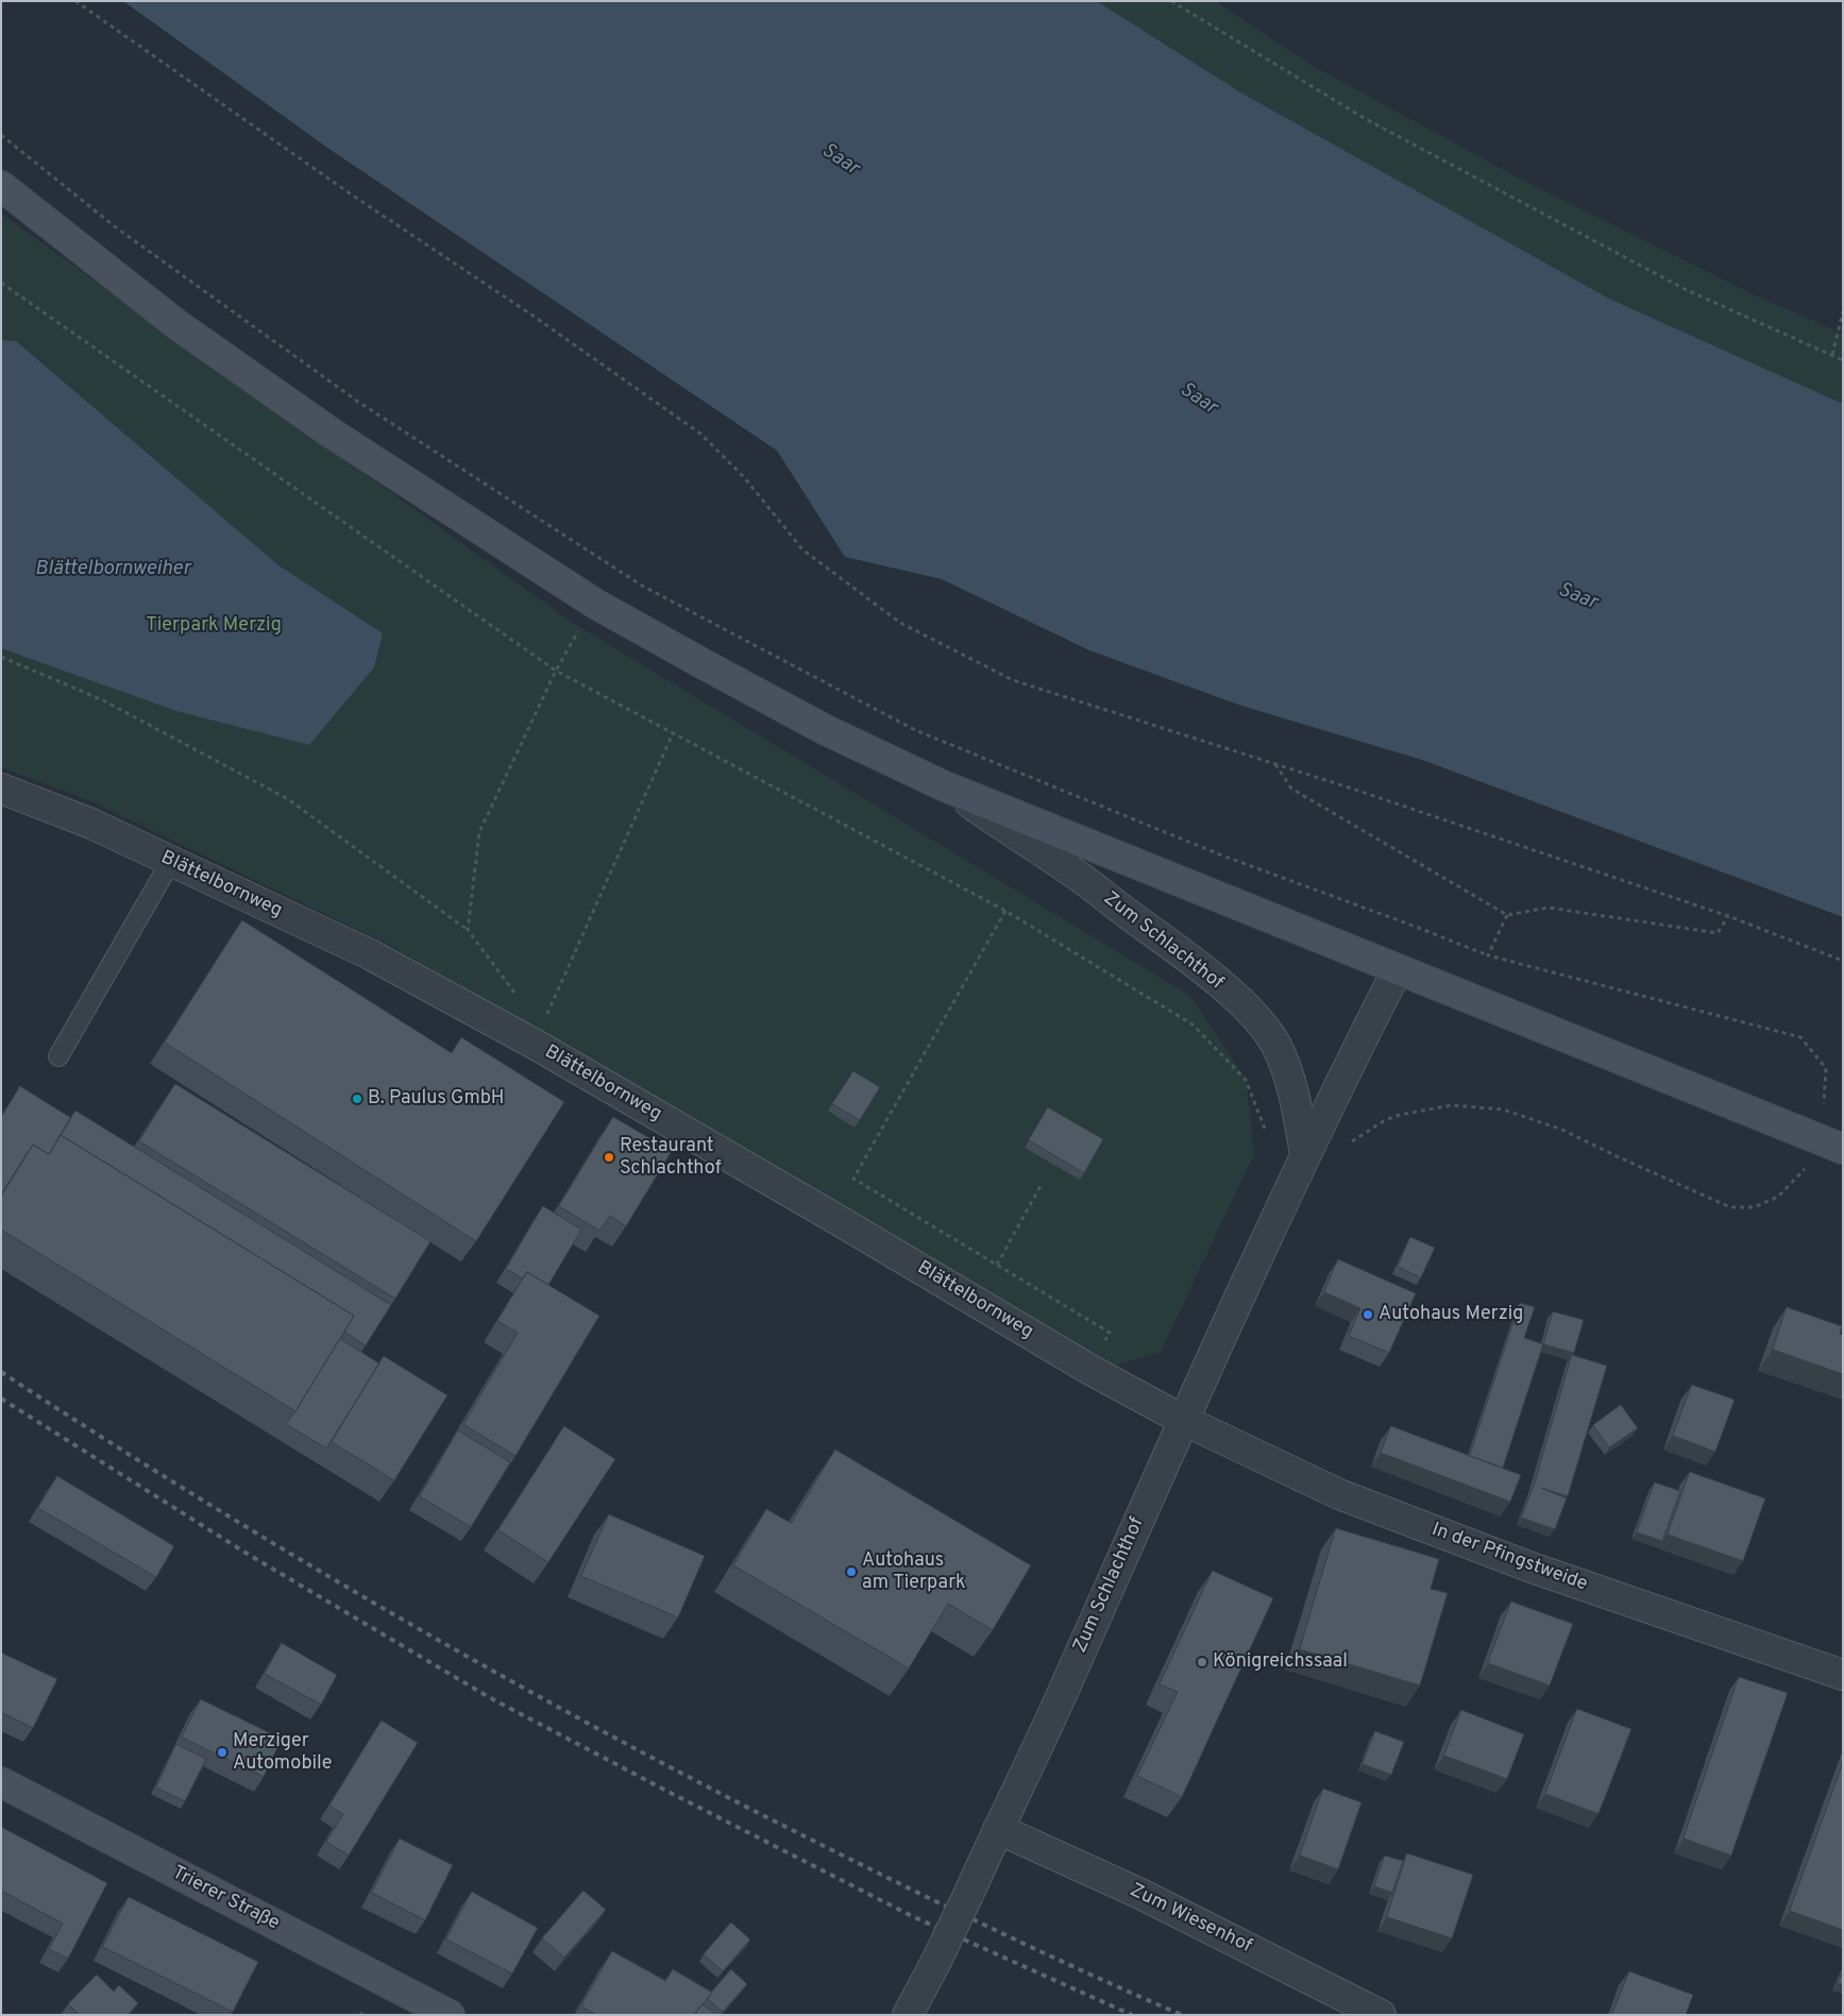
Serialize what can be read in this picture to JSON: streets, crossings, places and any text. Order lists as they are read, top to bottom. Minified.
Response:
{"streets":{"main road":["Trierer Straße"],"street":["Blättelbornweg","Zum Schlachthof","In der Pfingstweide","Zum Wiesenhof"]},"crossings":[["Blättelbornweg","Zum Schlachthof"],["Blättelbornweg","In der Pfingstweide"],["Zum Schlachthof","In der Pfingstweide"],["Zum Schlachthof","Zum Wiesenhof"]],"water":["Saar","Blättelbornweiher"],"parks":["Tierpark Merzig"],"places":["B. Paulus GmbH","Restaurant Schlachthof","Autohaus Merzig","Autohaus am Tierpark","Königreichssaal","Merziger Automobile"]}
